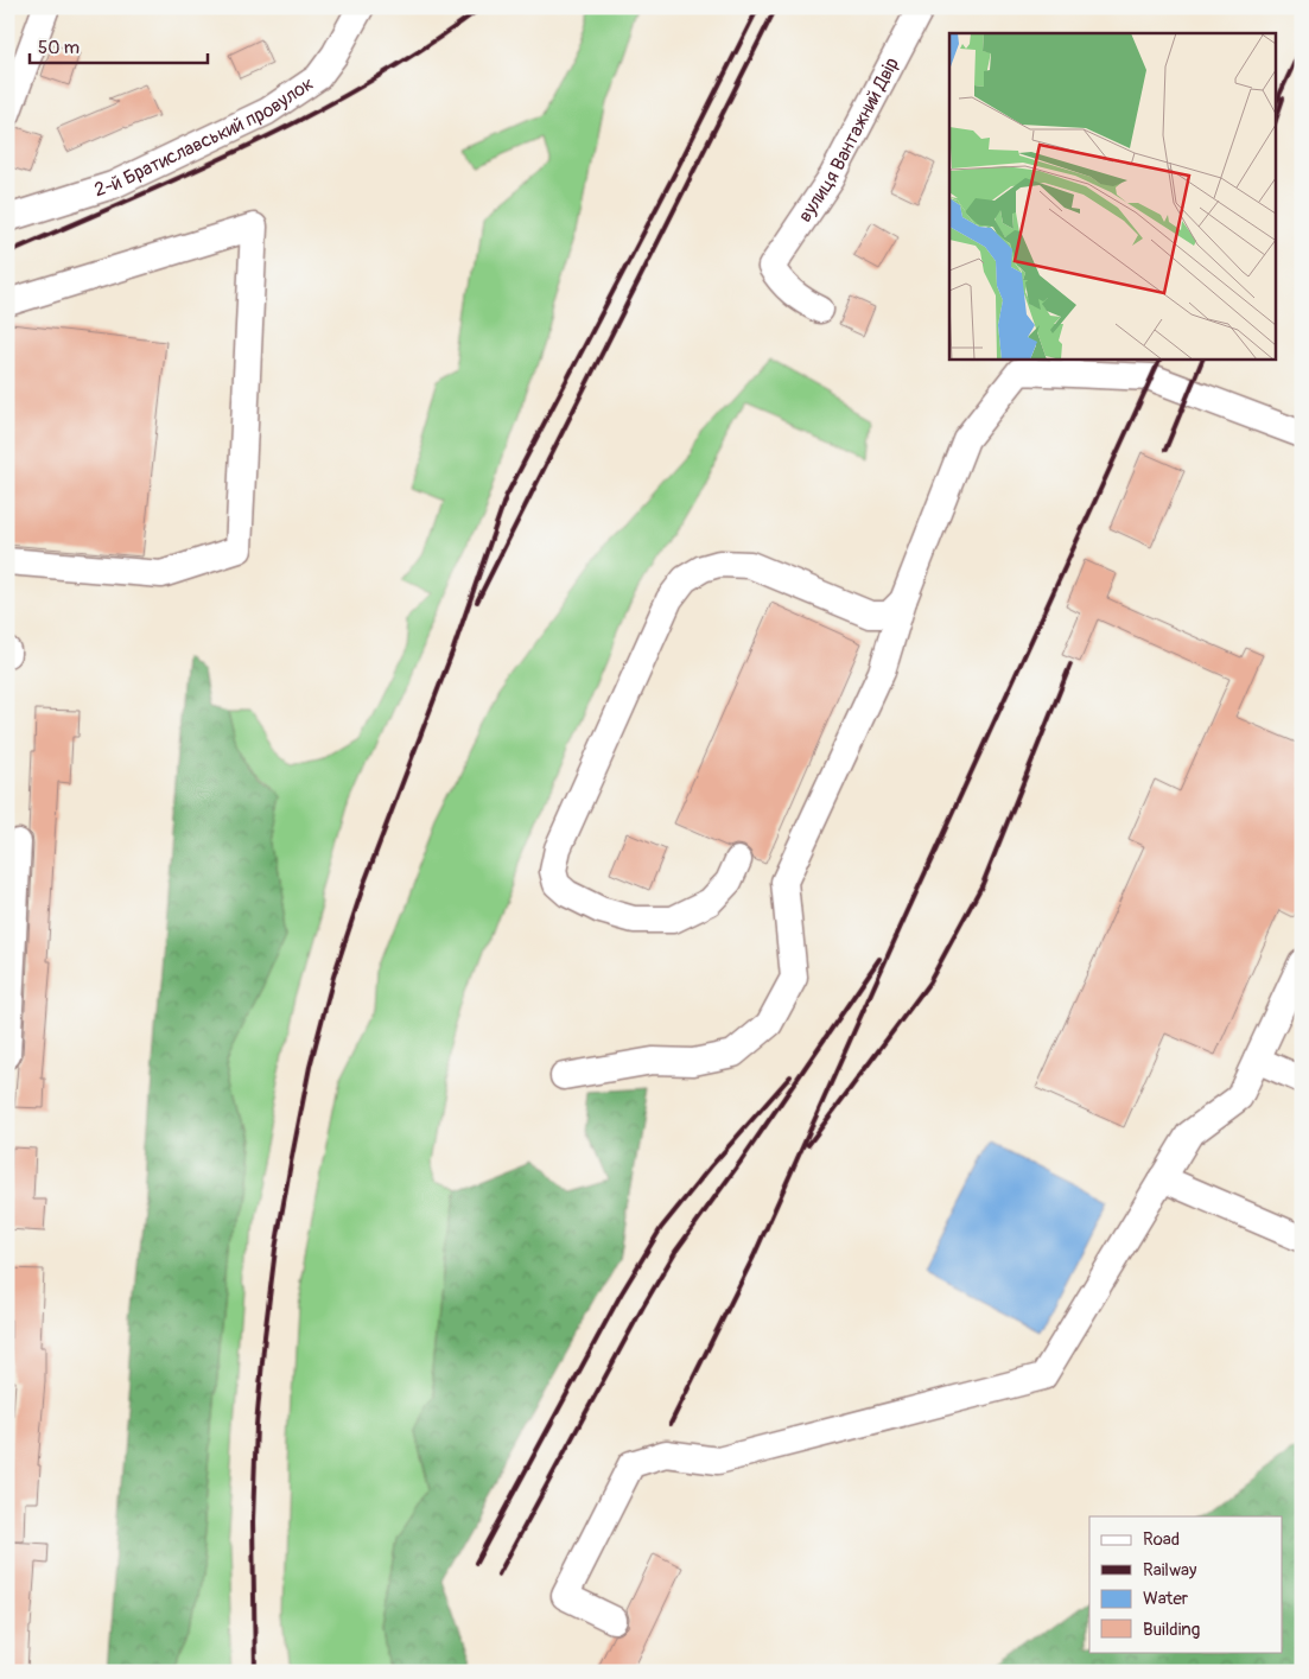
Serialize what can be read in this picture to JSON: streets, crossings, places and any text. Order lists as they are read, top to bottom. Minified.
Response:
{"streets":{"street":["2-й Братиславський провулок","вулиця Вантажний Двір"]},"legend":["Road","Railway","Water","Building"],"scale_bar":"50 m"}
